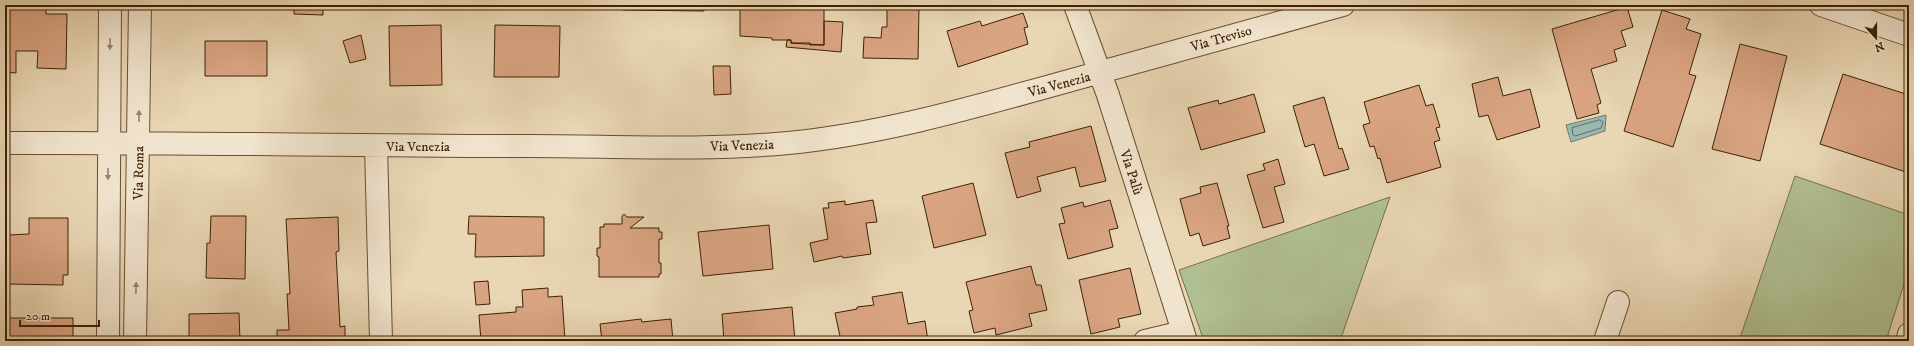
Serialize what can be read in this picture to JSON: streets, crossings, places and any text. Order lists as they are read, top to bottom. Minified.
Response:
{"streets":{"street":["Via Treviso","Via Venezia","Via Palù","Via Roma"]},"crossings":[["Via Treviso","Via Venezia"],["Via Treviso","Via Palù"],["Via Venezia","Via Palù"],["Via Venezia","Via Roma"]],"scale_bar":"20 m","north":"bottom"}
